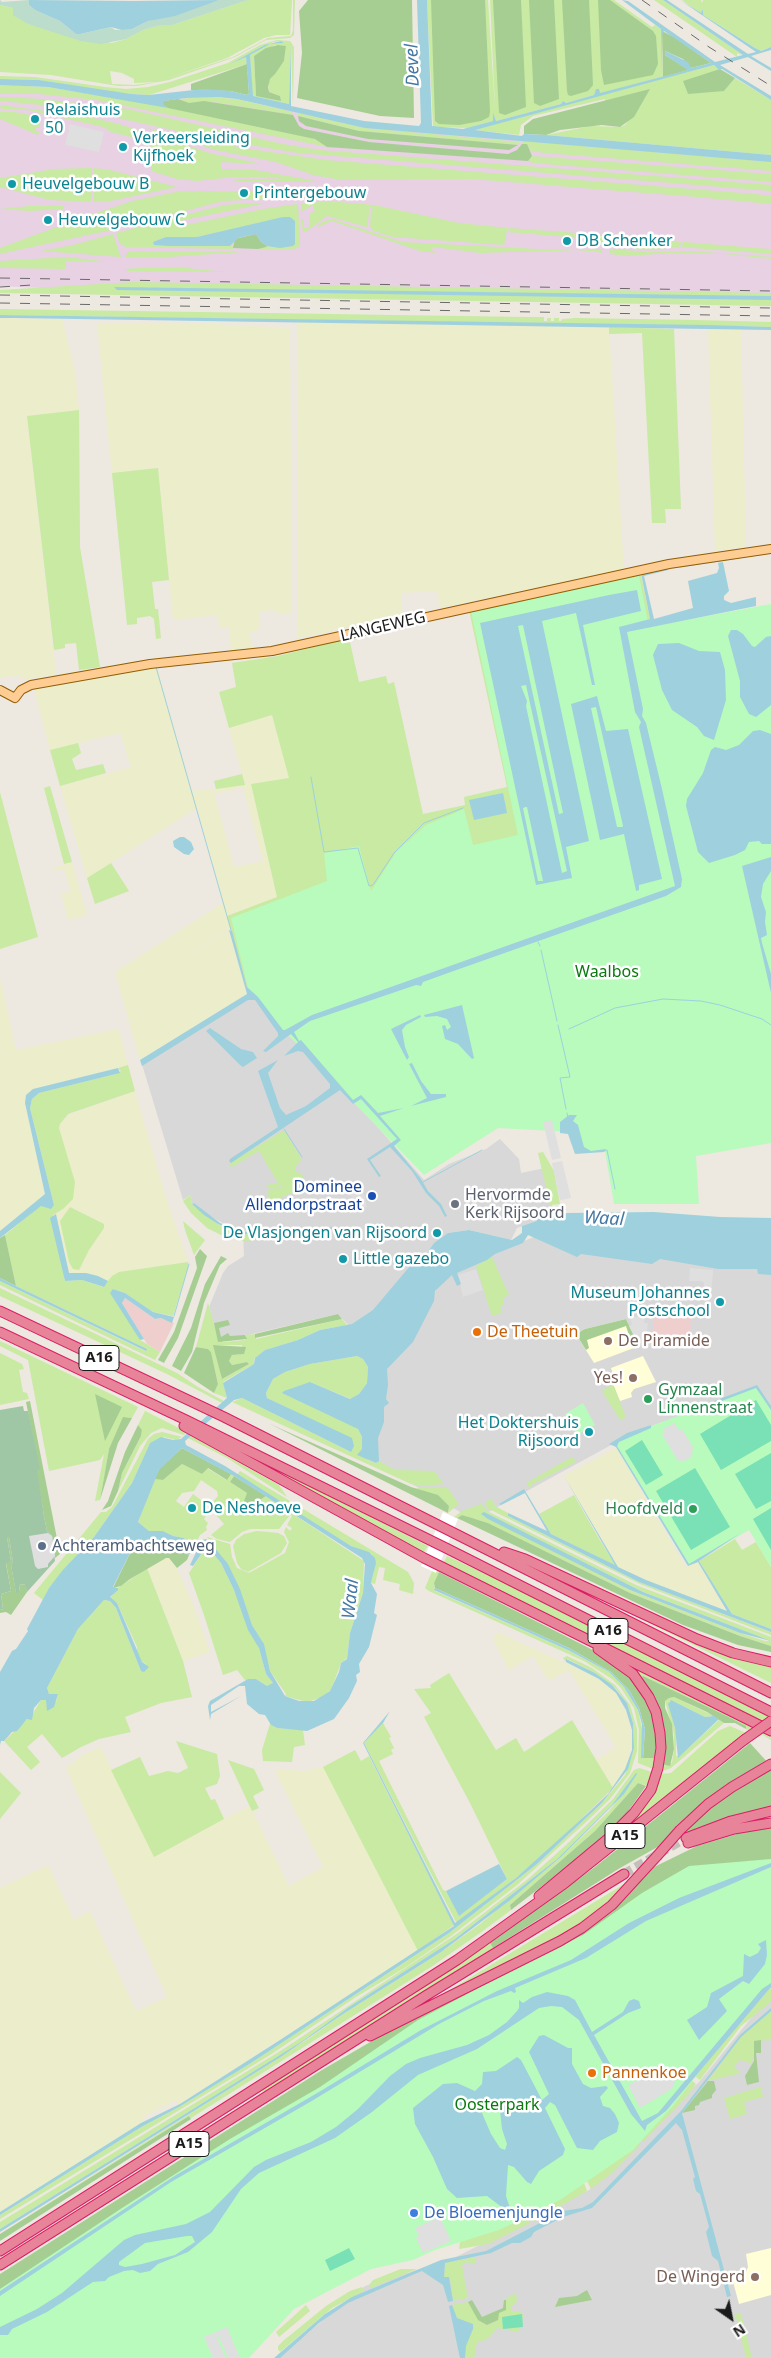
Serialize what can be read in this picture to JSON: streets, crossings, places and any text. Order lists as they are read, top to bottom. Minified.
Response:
{"streets":{"highway":["A16","A15"],"main road":["LANGEWEG"]},"crossings":[["A16","A15"]],"water":["Devel","Waal"],"parks":["Waalbos","Oosterpark"],"places":["Relaishuis 50","Verkeersleiding Kijfhoek","Heuvelgebouw B","Printergebouw","Heuvelgebouw C","DB Schenker","Dominee Allendorpstraat","Hervormde Kerk Rijsoord","De Vlasjongen van Rijsoord","Little gazebo","Museum Johannes Postschool","De Theetuin","De Piramide","Yes!","Gymzaal Linnenstraat","Het Doktershuis Rijsoord","De Neshoeve","Hoofdveld","Achterambachtseweg","Pannenkoe","De Bloemenjungle","De Wingerd"],"north":"bottom right"}
